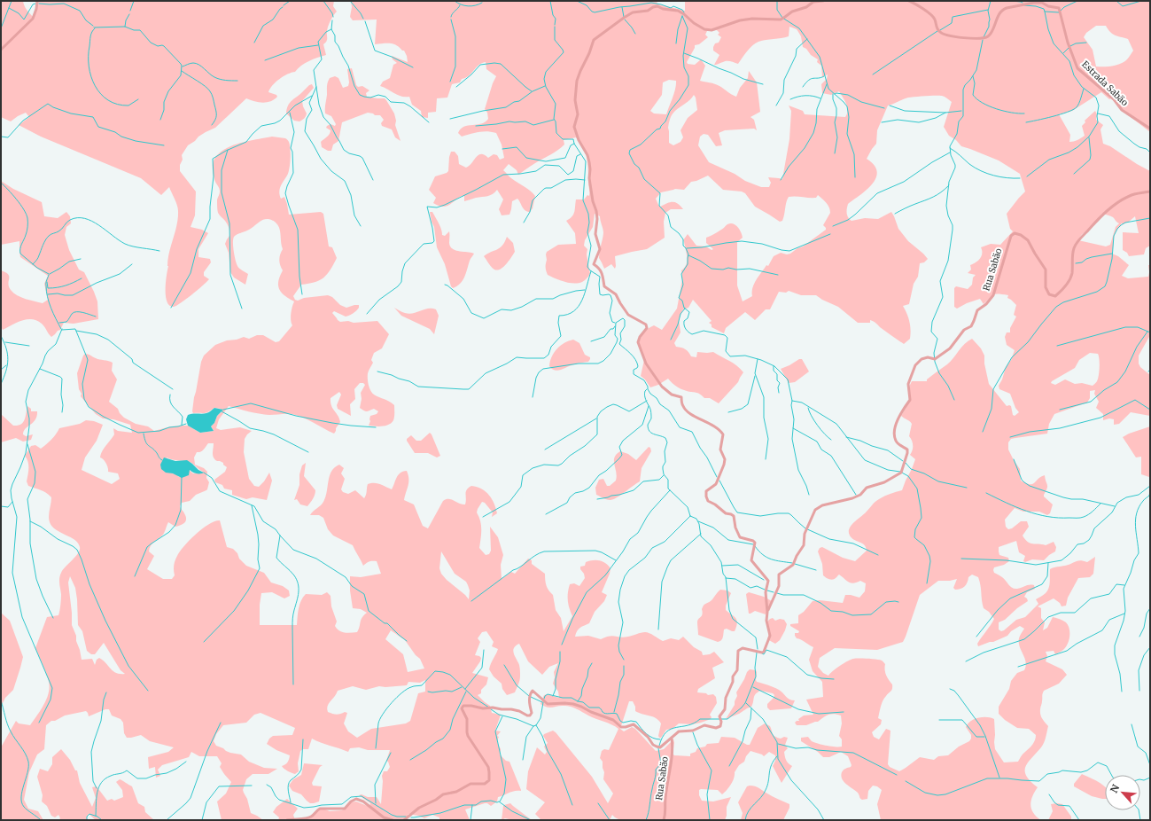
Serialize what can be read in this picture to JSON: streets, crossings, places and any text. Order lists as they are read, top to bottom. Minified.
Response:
{"streets":{"street":["Estrada Sabäo","Rua Sabäo"]},"north":"top left"}
